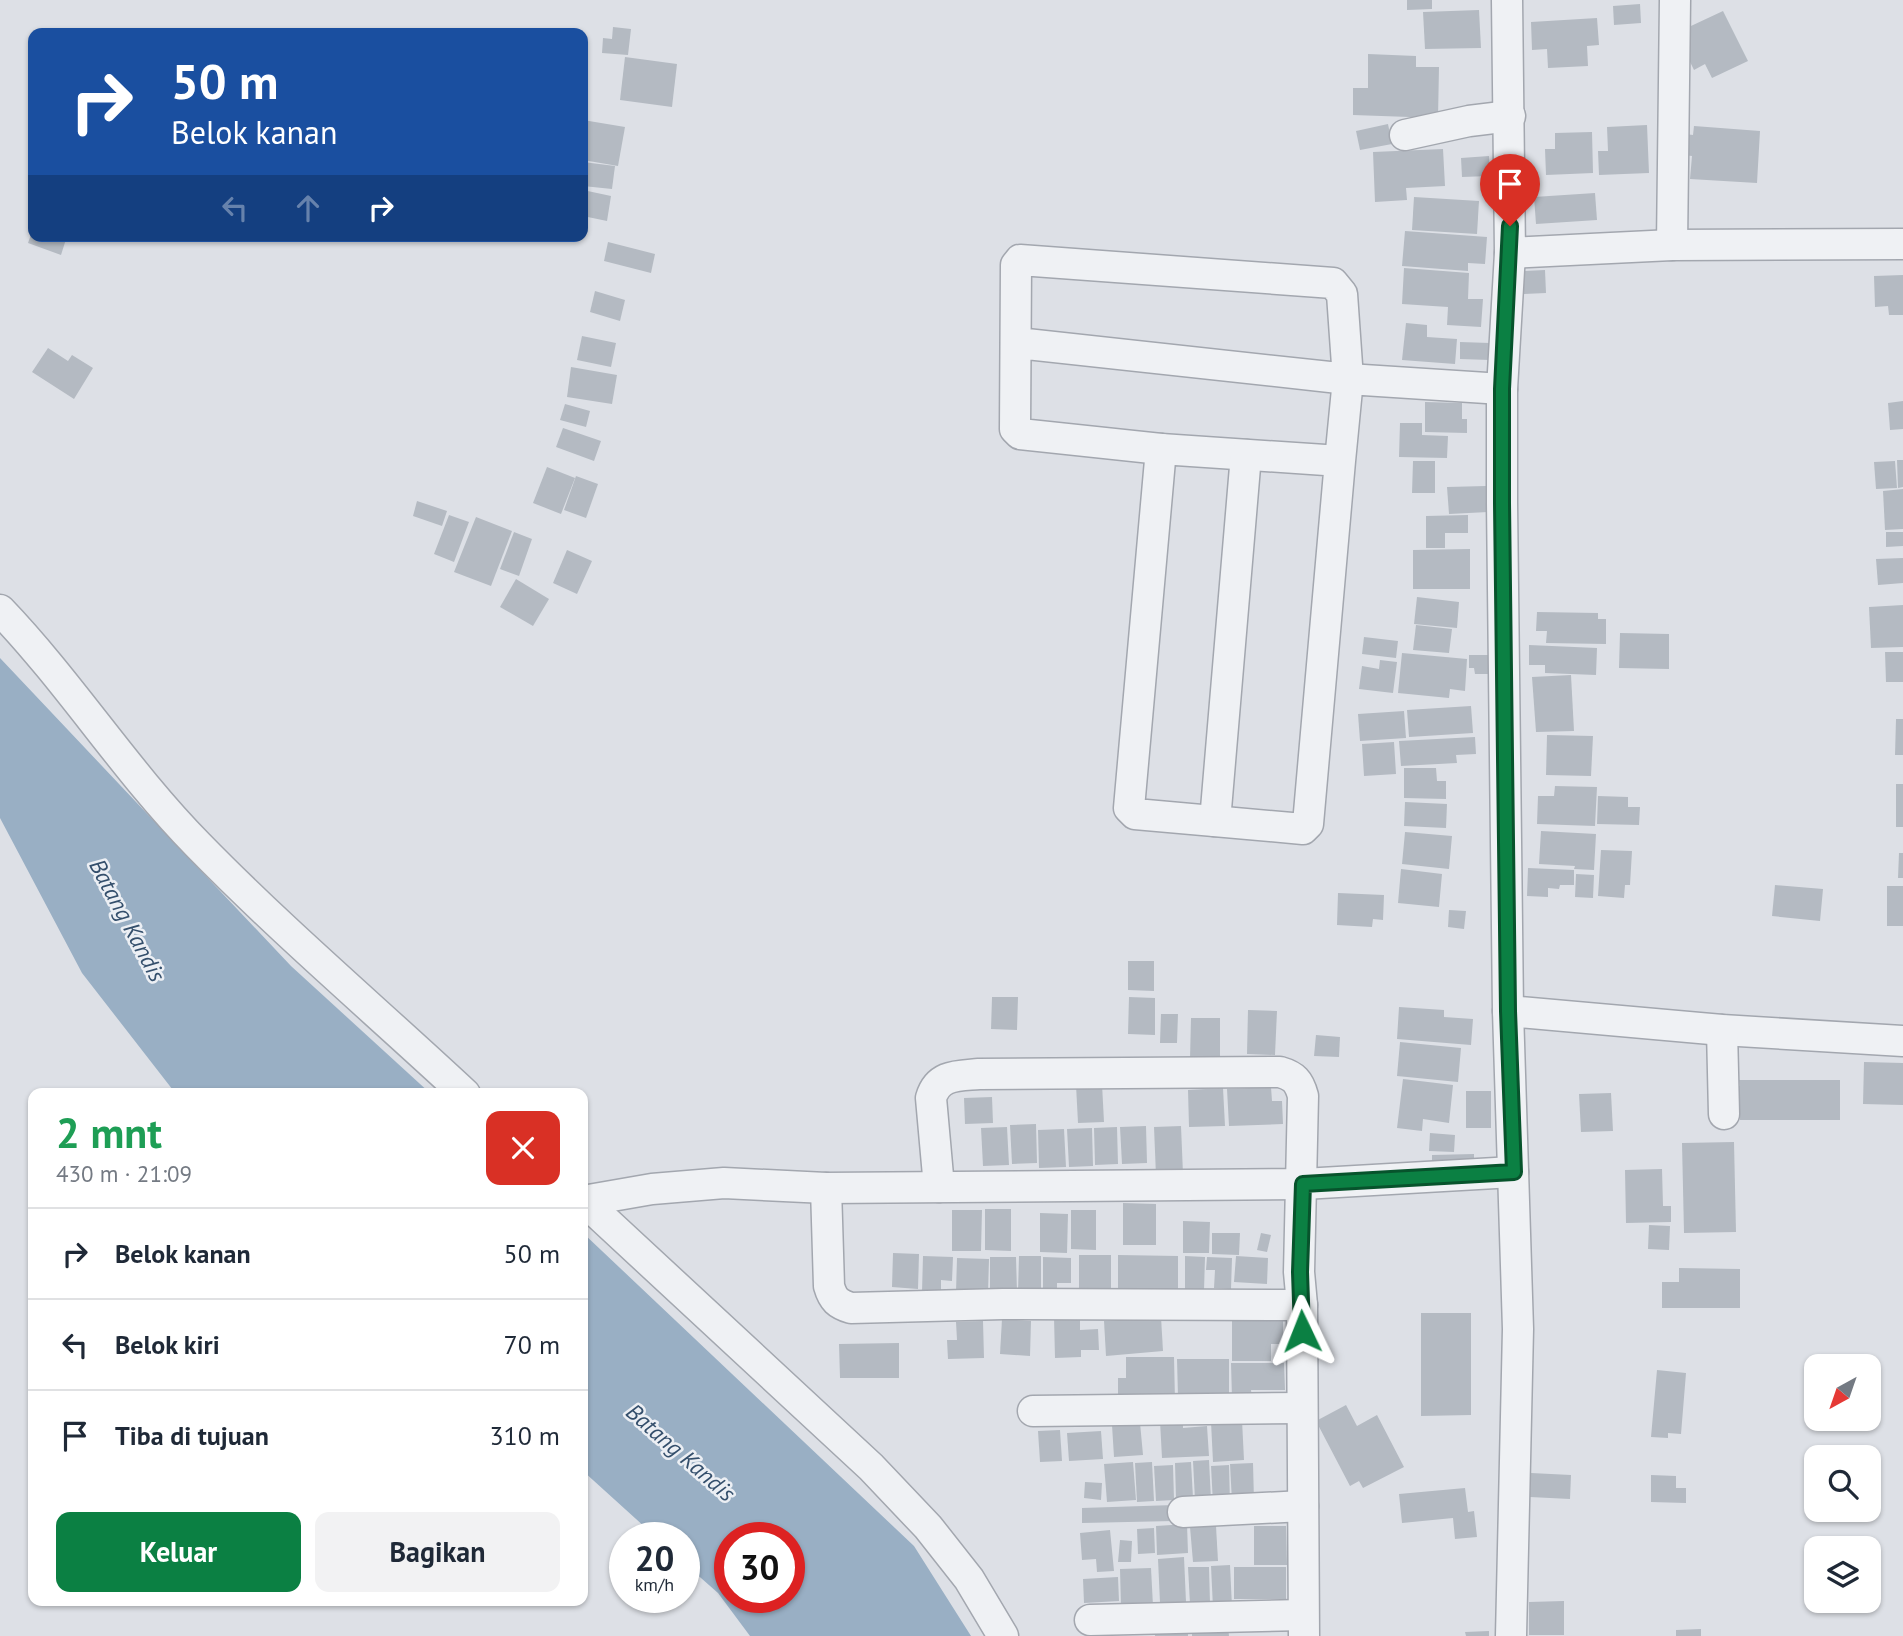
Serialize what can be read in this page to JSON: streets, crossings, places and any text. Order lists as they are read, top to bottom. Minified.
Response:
{"water":["Batang Kandis"],"north":"bottom left","page":{"turn":["50 m","Belok kanan"],"heading":["2 mnt","430 m · 21:09"],"list":[{"name":"Belok kanan","value":"50 m"},{"name":"Belok kiri","value":"70 m"},{"name":"Tiba di tujuan","value":"310 m"}],"buttons":["Keluar","Bagikan"],"speed":"20 km/h","limit":"30"}}
